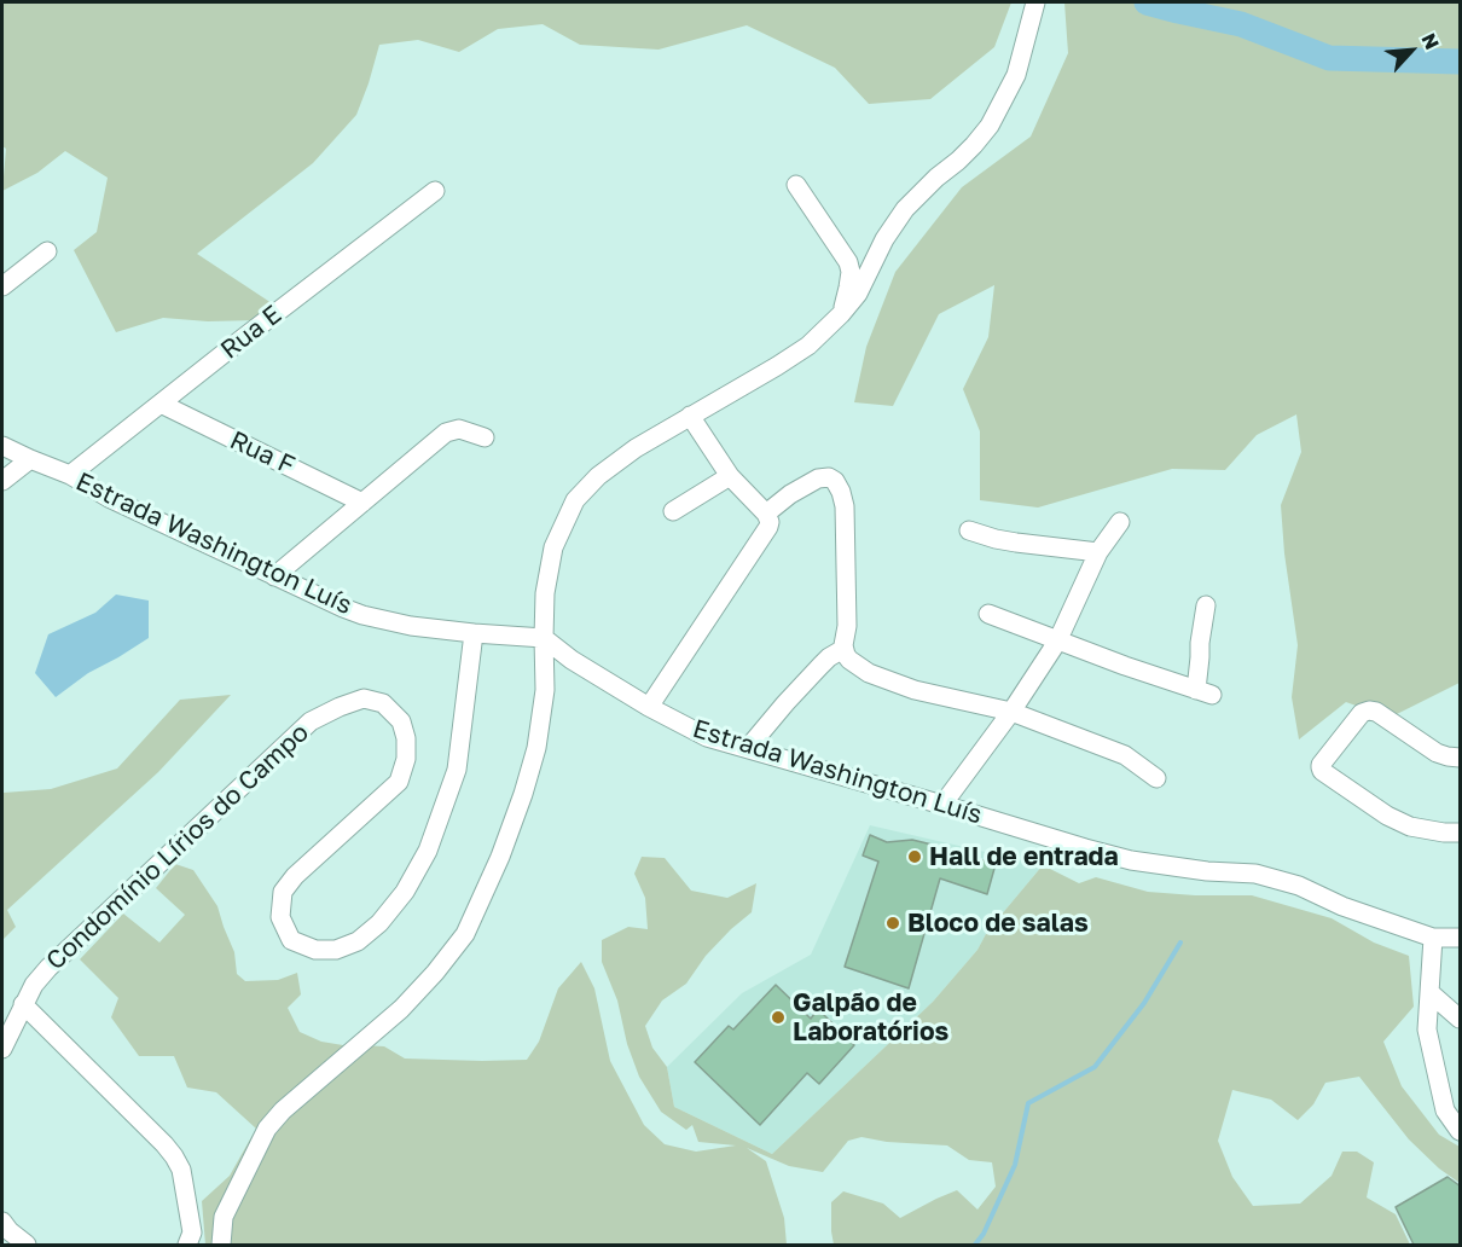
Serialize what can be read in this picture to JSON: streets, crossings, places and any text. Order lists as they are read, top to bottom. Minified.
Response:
{"streets":{"street":["Rua E","Rua F","Estrada Washington Luís","Condomínio Lírios do Campo"]},"crossings":[["Rua E","Rua F"],["Rua E","Estrada Washington Luís"],["Estrada Washington Luís","Condomínio Lírios do Campo"]],"places":["Hall de entrada","Bloco de salas","Galpão de Laboratórios"],"north":"top right"}
